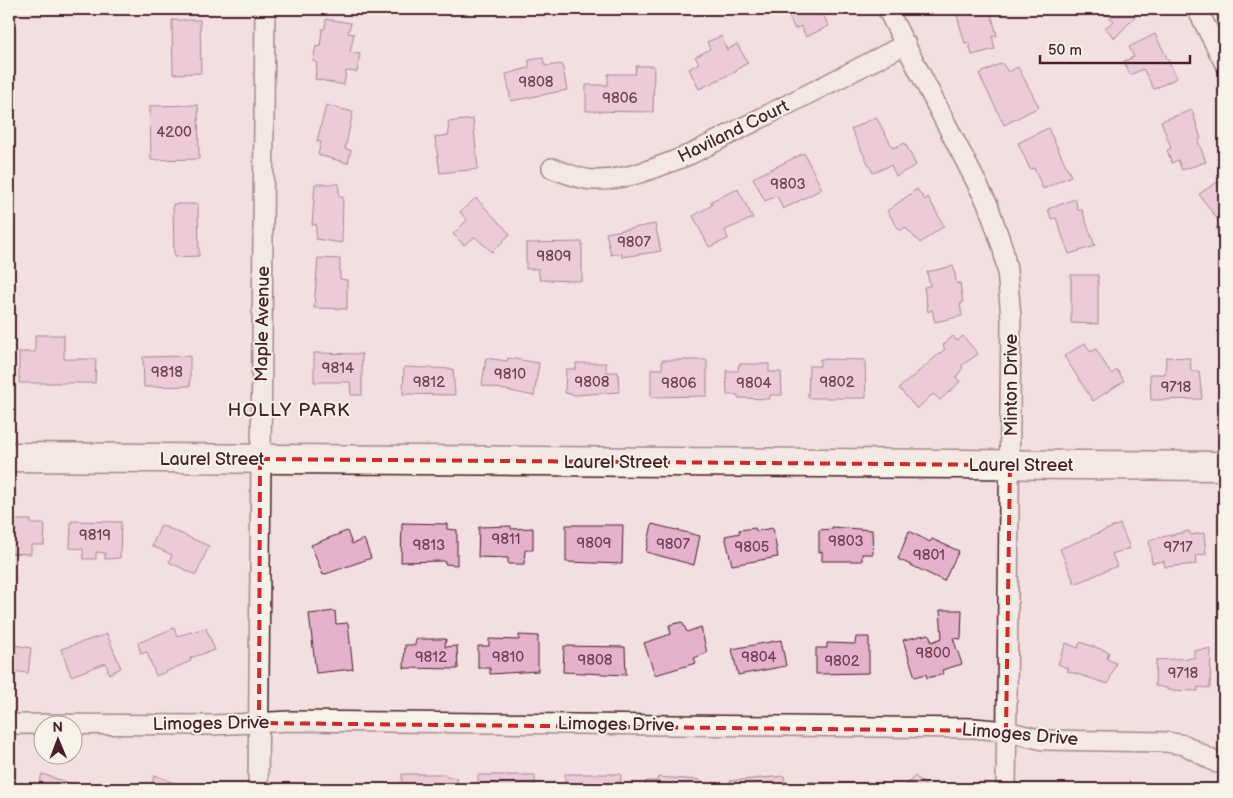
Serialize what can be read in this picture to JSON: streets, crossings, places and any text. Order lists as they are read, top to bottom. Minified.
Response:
{"streets":{"street":["Haviland Court","Maple Avenue","Minton Drive","Laurel Street","Limoges Drive"]},"crossings":[["Haviland Court","Minton Drive"],["Maple Avenue","Laurel Street"],["Maple Avenue","Limoges Drive"],["Minton Drive","Laurel Street"],["Minton Drive","Limoges Drive"]],"districts":["HOLLY PARK"],"house_numbers":["9808","9806","4200","9803","9807","9809","9814","9818","9810","9812","9808","9802","9806","9804","9718","9819","9811","9803","9809","9807","9813","9805","9717","9801","9800","9812","9810","9804","9808","9802","9718"],"scale_bar":"50 m","north":"top"}
